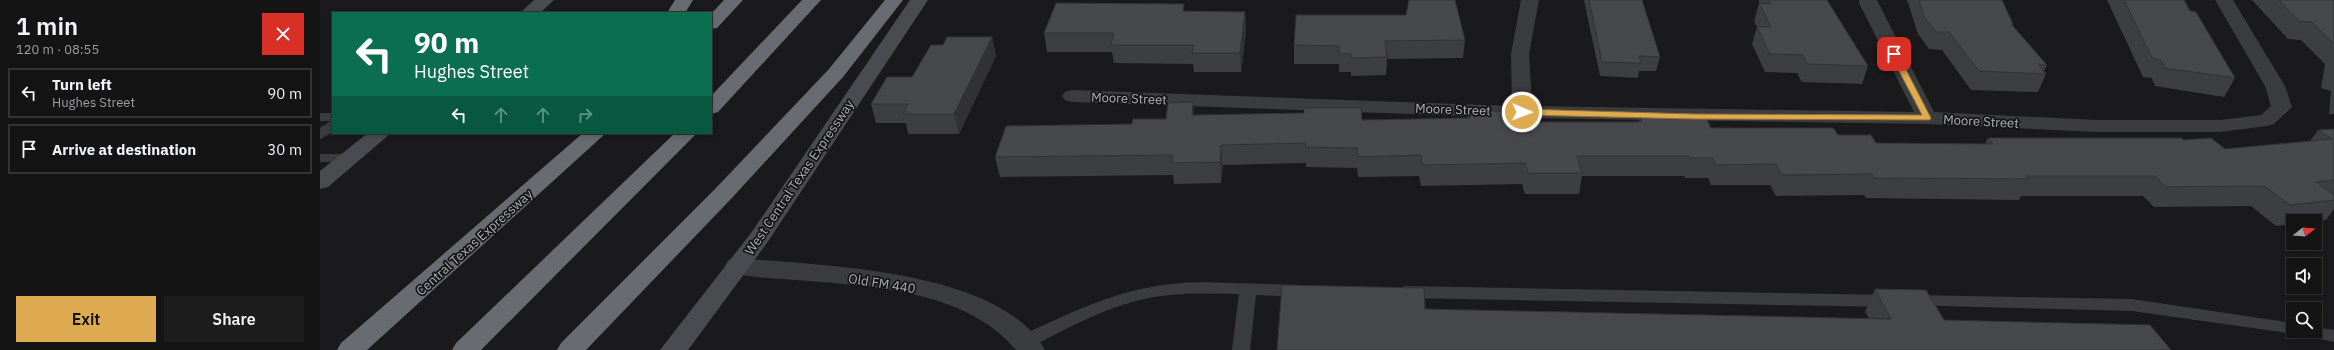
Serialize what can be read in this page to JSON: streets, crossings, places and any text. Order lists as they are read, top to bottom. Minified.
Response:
{"streets":{"highway":["Central Texas Expressway"],"main road":["West Central Texas Expressway"],"street":["Moore Street","Old FM 440"]},"crossings":[["West Central Texas Expressway","Old FM 440"]],"north":"right","page":{"heading":["1 min","120 m · 08:55"],"turn":["90 m","Hughes Street"],"list":[{"name":"Turn left","note":"Hughes Street","value":"90 m"},{"name":"Arrive at destination","value":"30 m"}],"buttons":["Exit","Share"]}}
